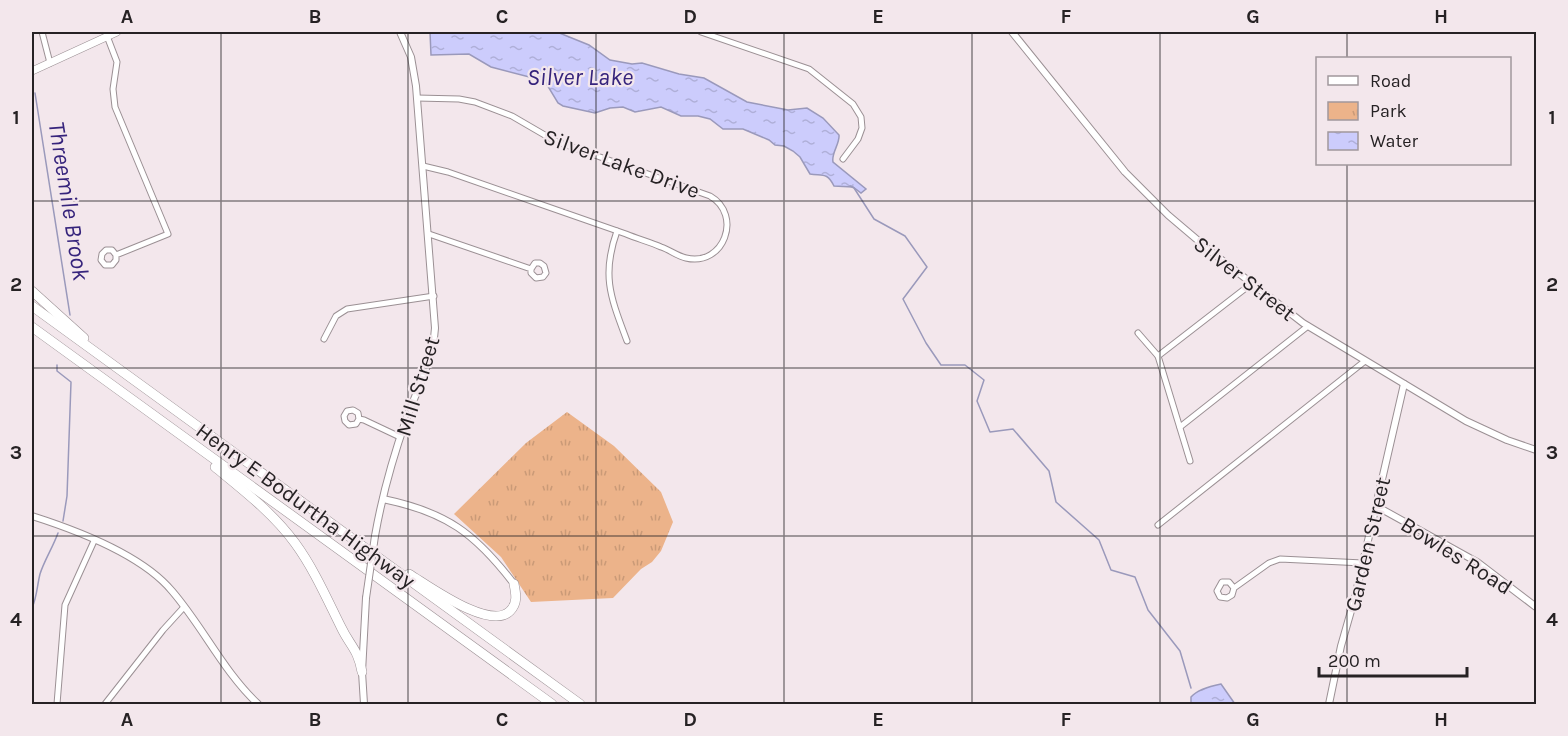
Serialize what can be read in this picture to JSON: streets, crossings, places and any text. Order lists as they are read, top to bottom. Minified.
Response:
{"streets":{"highway":["Henry E Bodurtha Highway"],"street":["Silver Lake Drive","Silver Street","Mill Street","Garden Street","Bowles Road"]},"crossings":[["Silver Lake Drive","Mill Street"],["Silver Street","Garden Street"],["Garden Street","Bowles Road"]],"water":["Silver Lake","Threemile Brook"],"legend":["Road","Park","Water"],"scale_bar":"200 m","grid":{"columns":["A","B","C","D","E","F","G","H"],"rows":["1","2","3","4"]}}
